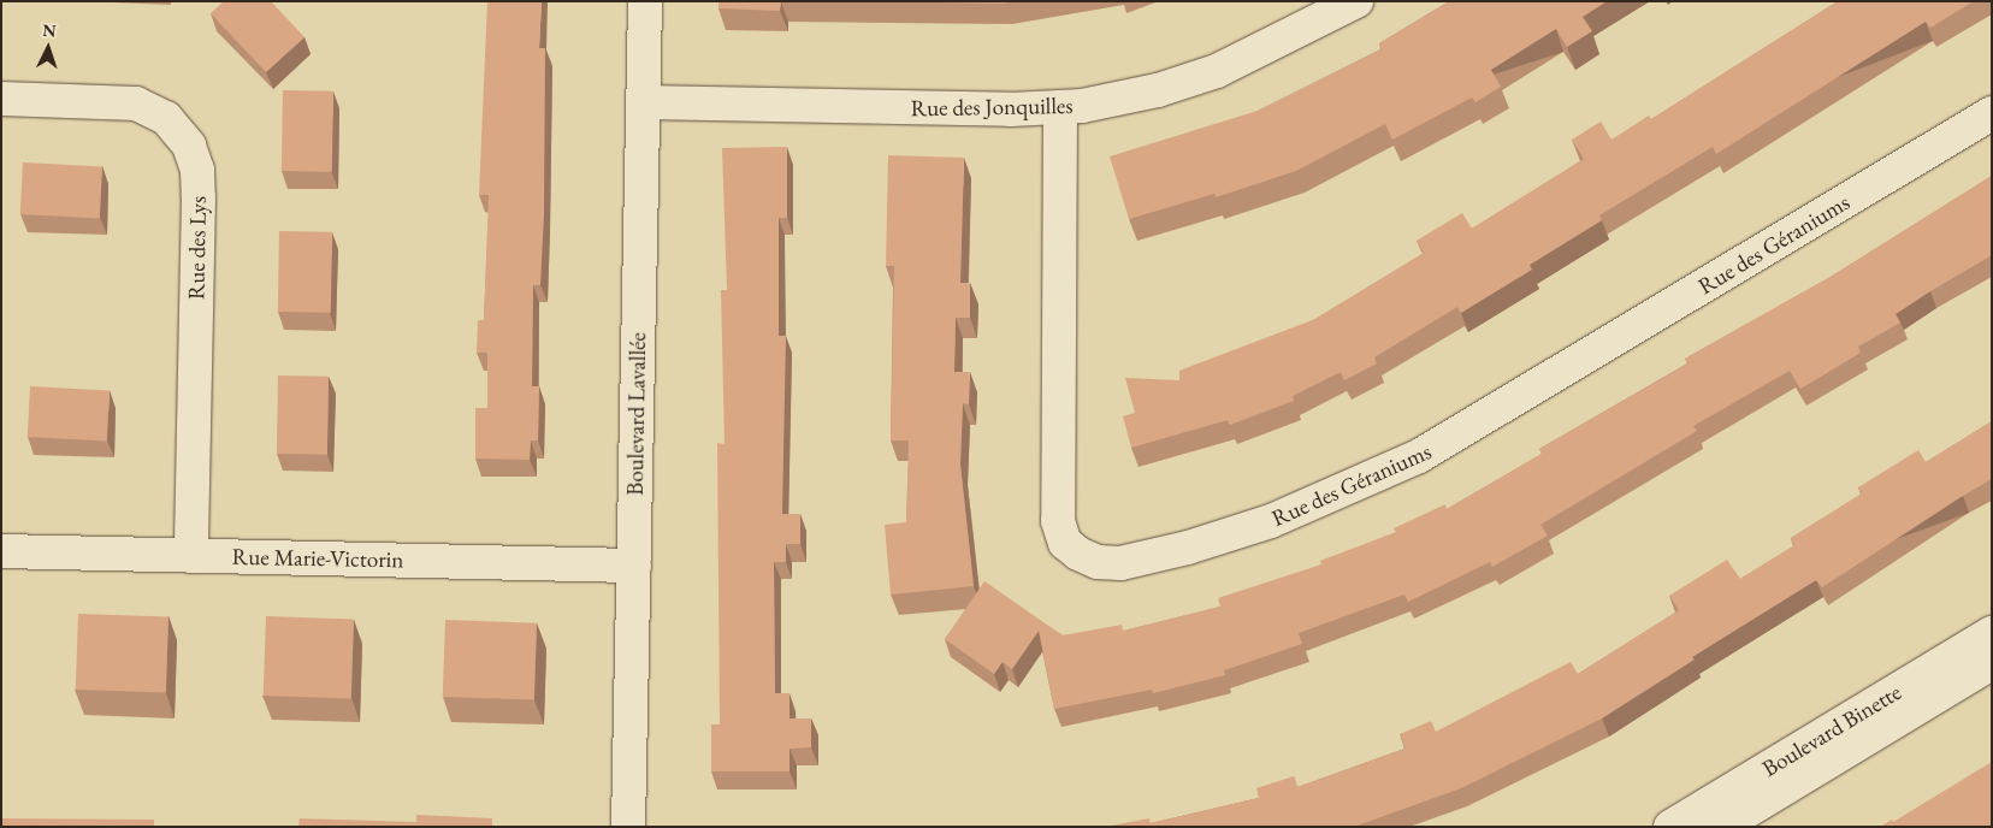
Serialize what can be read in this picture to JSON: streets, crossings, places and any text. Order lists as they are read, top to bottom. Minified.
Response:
{"streets":{"street":["Rue des Jonquilles","Rue des Géraniums","Rue des Lys","Boulevard Lavallée","Rue Marie-Victorin","Boulevard Binette"]},"crossings":[["Rue des Jonquilles","Rue des Géraniums"],["Rue des Jonquilles","Boulevard Lavallée"],["Rue des Lys","Rue Marie-Victorin"],["Boulevard Lavallée","Rue Marie-Victorin"]],"north":"top"}
